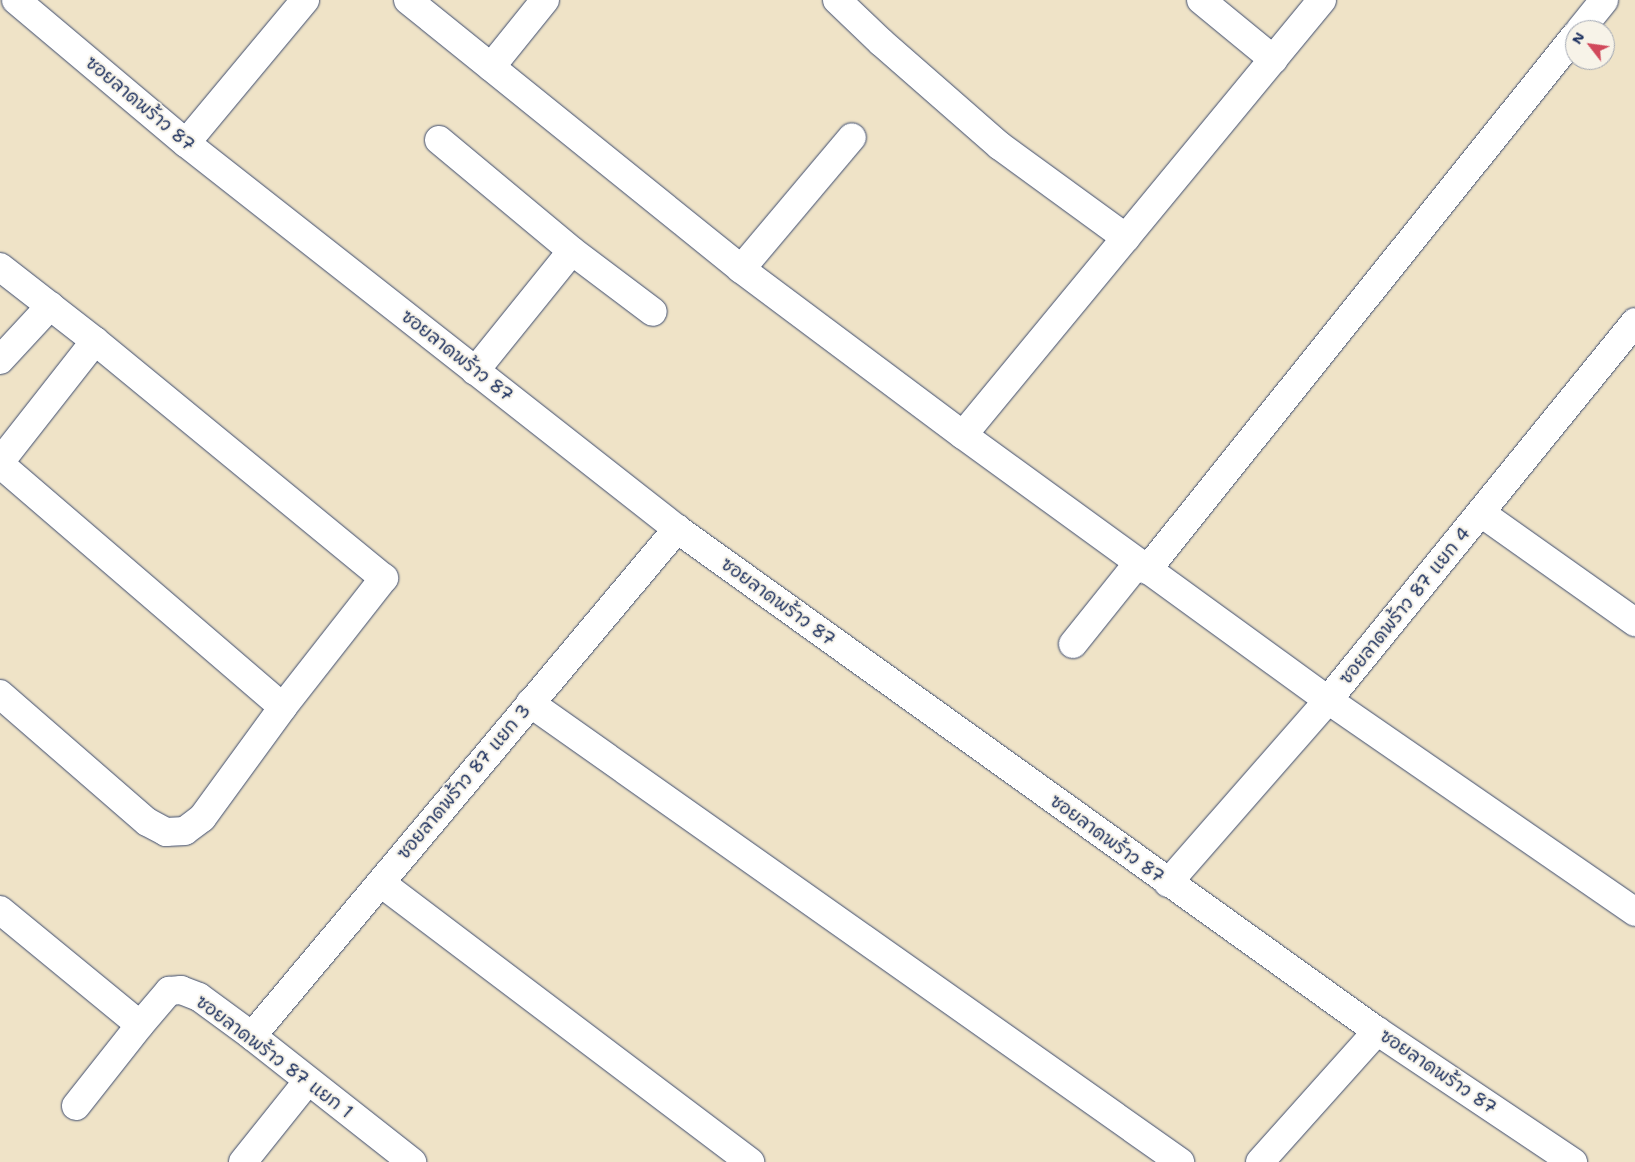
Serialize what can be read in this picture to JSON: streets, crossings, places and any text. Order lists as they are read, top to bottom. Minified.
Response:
{"streets":{"street":["ซอยลาดพร้าว 87","ซอยลาดพร้าว 87 แยก 4","ซอยลาดพร้าว 87 แยก 3","ซอยลาดพร้าว 87 แยก 1"]},"crossings":[["ซอยลาดพร้าว 87","ซอยลาดพร้าว 87 แยก 4"],["ซอยลาดพร้าว 87","ซอยลาดพร้าว 87 แยก 3"],["ซอยลาดพร้าว 87 แยก 3","ซอยลาดพร้าว 87 แยก 1"]],"north":"top left"}
